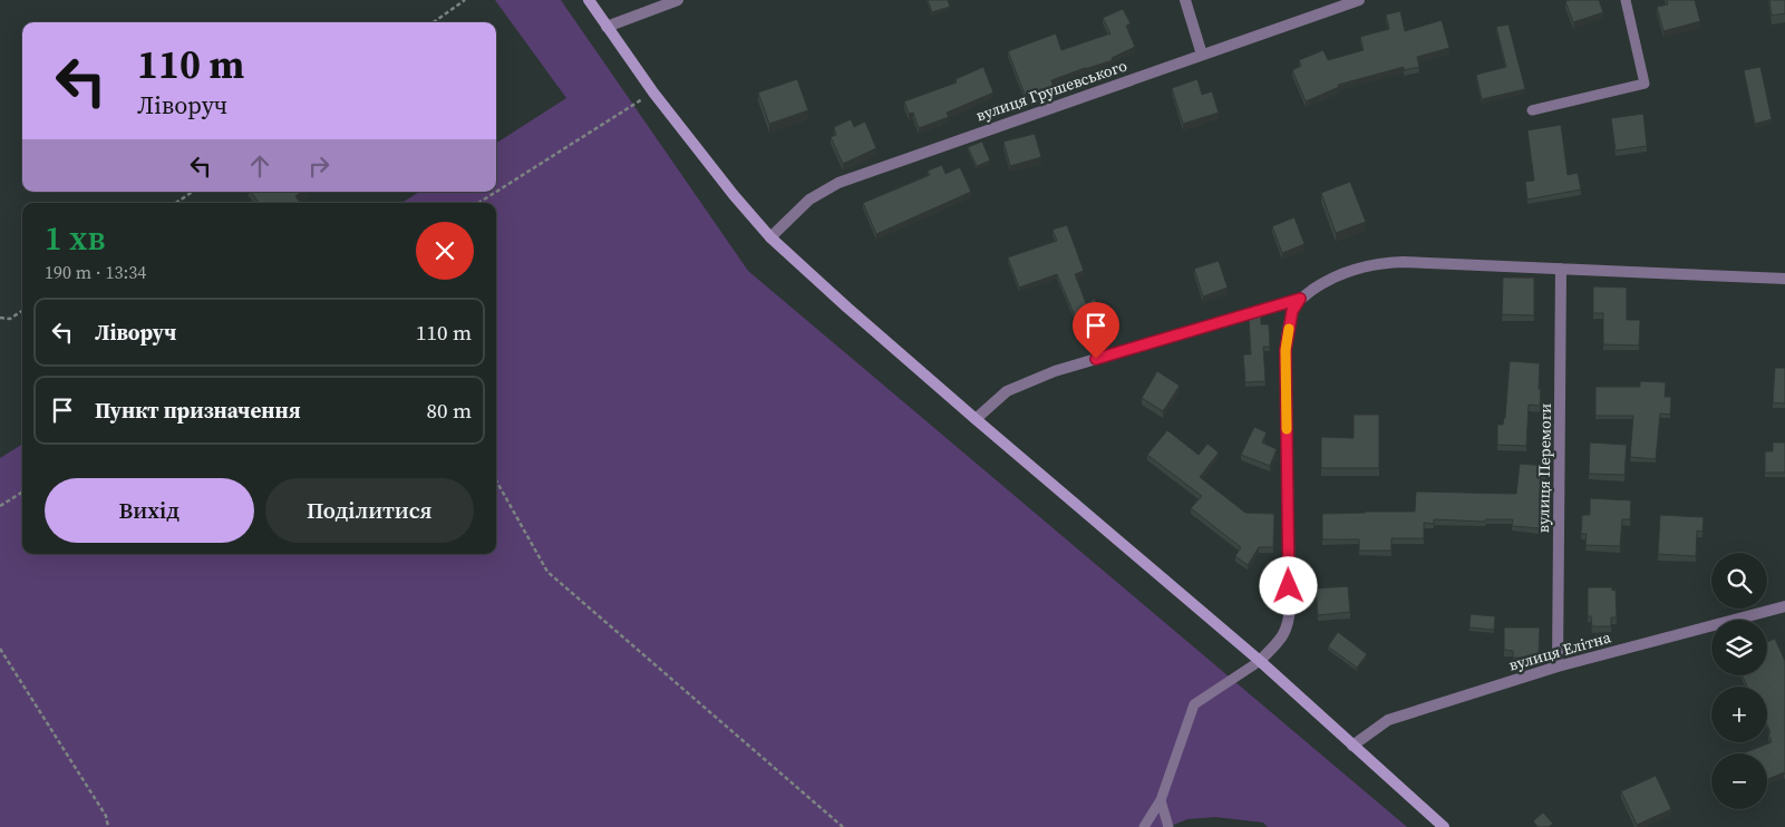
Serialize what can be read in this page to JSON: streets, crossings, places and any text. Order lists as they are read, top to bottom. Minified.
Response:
{"streets":{"street":["вулиця Грушевського","вулиця Перемоги","вулиця Елітна"]},"crossings":[["вулиця Перемоги","вулиця Елітна"]],"page":{"turn":["110 m","Ліворуч"],"heading":["1 хв","190 m · 13:34"],"list":[{"name":"Ліворуч","value":"110 m"},{"name":"Пункт призначення","value":"80 m"}],"buttons":["Вихід","Поділитися"],"map_buttons":["+","−"]}}
